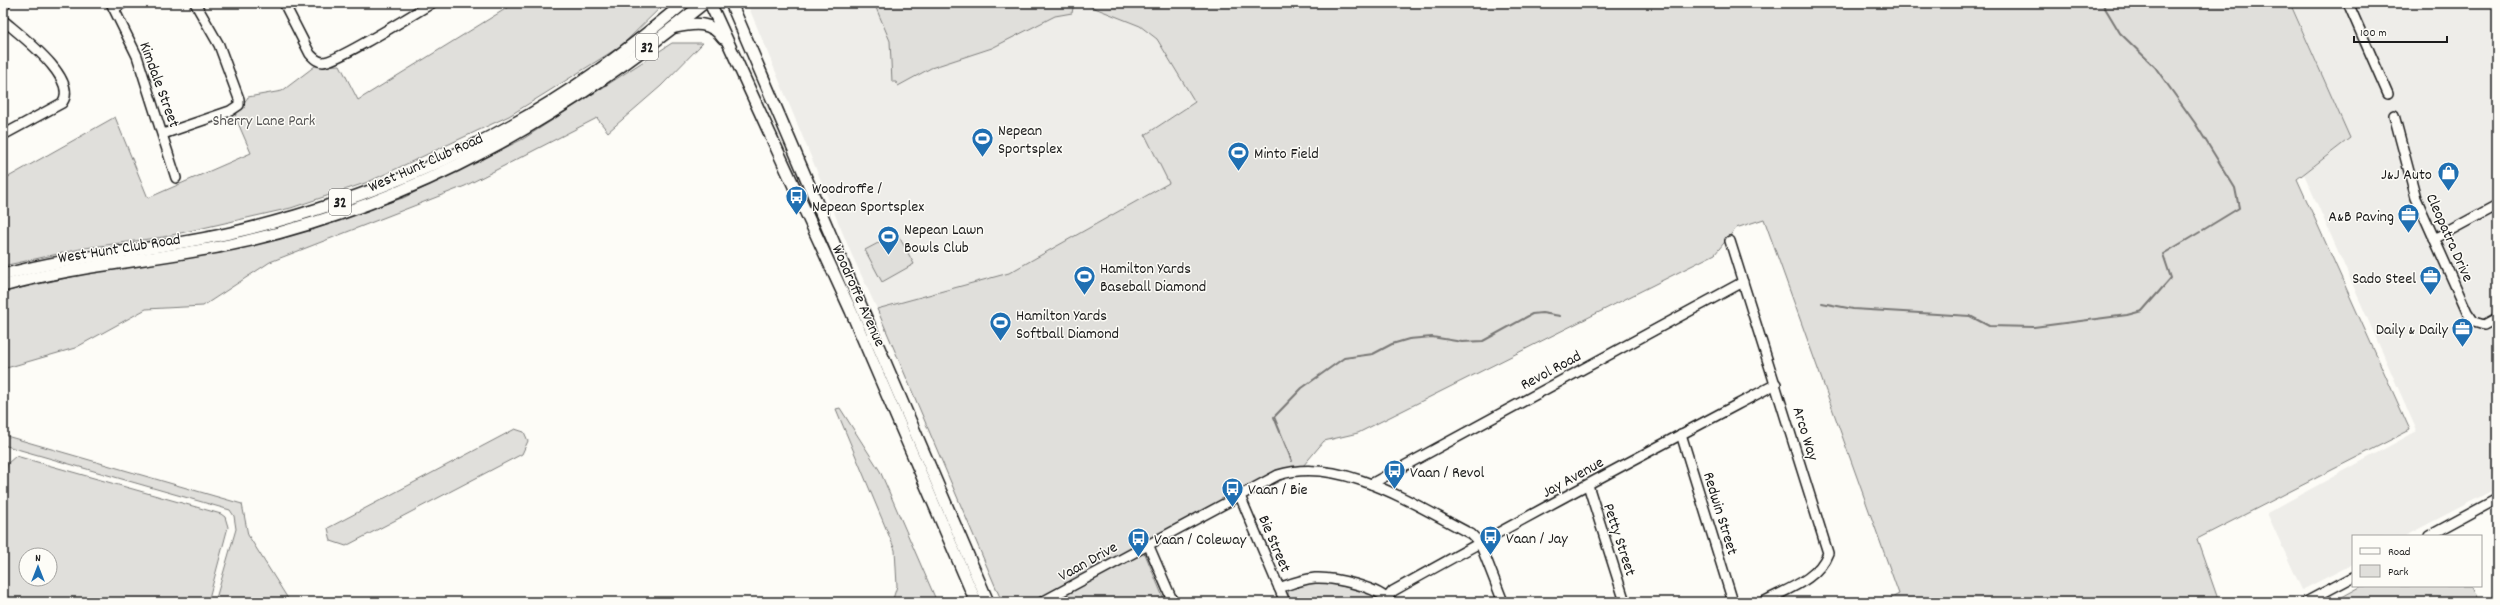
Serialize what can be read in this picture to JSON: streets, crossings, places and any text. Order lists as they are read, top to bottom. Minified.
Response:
{"streets":{"main road":["32","West Hunt Club Road","Woodroffe Avenue"],"street":["Kimdale Street","Cleopatra Drive","Revol Road","Arco Way","Jay Avenue","Redwin Street","Petty Street","Bie Street","Vaan Drive"]},"crossings":[["Revol Road","Arco Way"],["Revol Road","Vaan Drive"],["Arco Way","Jay Avenue"],["Jay Avenue","Redwin Street"],["Jay Avenue","Petty Street"],["Jay Avenue","Vaan Drive"],["Bie Street","Vaan Drive"]],"parks":["Sherry Lane Park"],"places":{"sports":["Nepean Sportsplex","Minto Field","Nepean Lawn Bowls Club","Hamilton Yards Baseball Diamond","Hamilton Yards Softball Diamond"],"shop":["J&J Auto"],"bus stop":["Woodroffe / Nepean Sportsplex","Vaan / Revol","Vaan / Bie","Vaan / Jay","Vaan / Coleway"],"office":["A&B Paving","Sado Steel","Daily & Daily"]},"legend":["Road","Park"],"scale_bar":"100 m","north":"top"}
